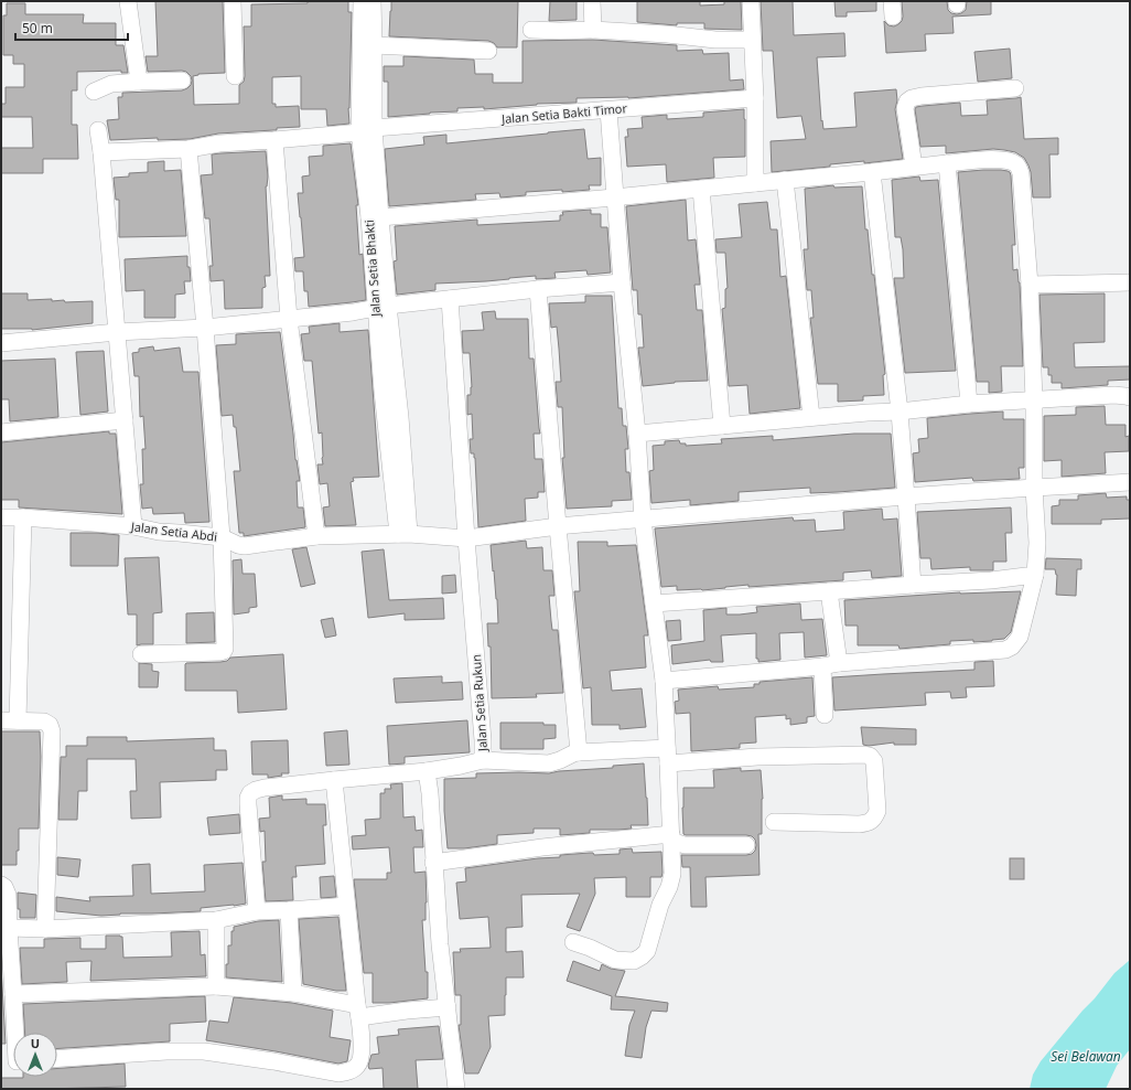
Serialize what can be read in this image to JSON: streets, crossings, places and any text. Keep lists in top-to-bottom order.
{
  "streets": {
    "street": [
      "Jalan Setia Bakti Timor",
      "Jalan Setia Bhakti",
      "Jalan Setia Abdi",
      "Jalan Setia Rukun"
    ]
  },
  "crossings": [
    ["Jalan Setia Bakti Timor", "Jalan Setia Bhakti"],
    ["Jalan Setia Bhakti", "Jalan Setia Abdi"],
    ["Jalan Setia Abdi", "Jalan Setia Rukun"]
  ],
  "water": ["Sei Belawan"],
  "scale_bar": "50 m",
  "north": "top"
}
